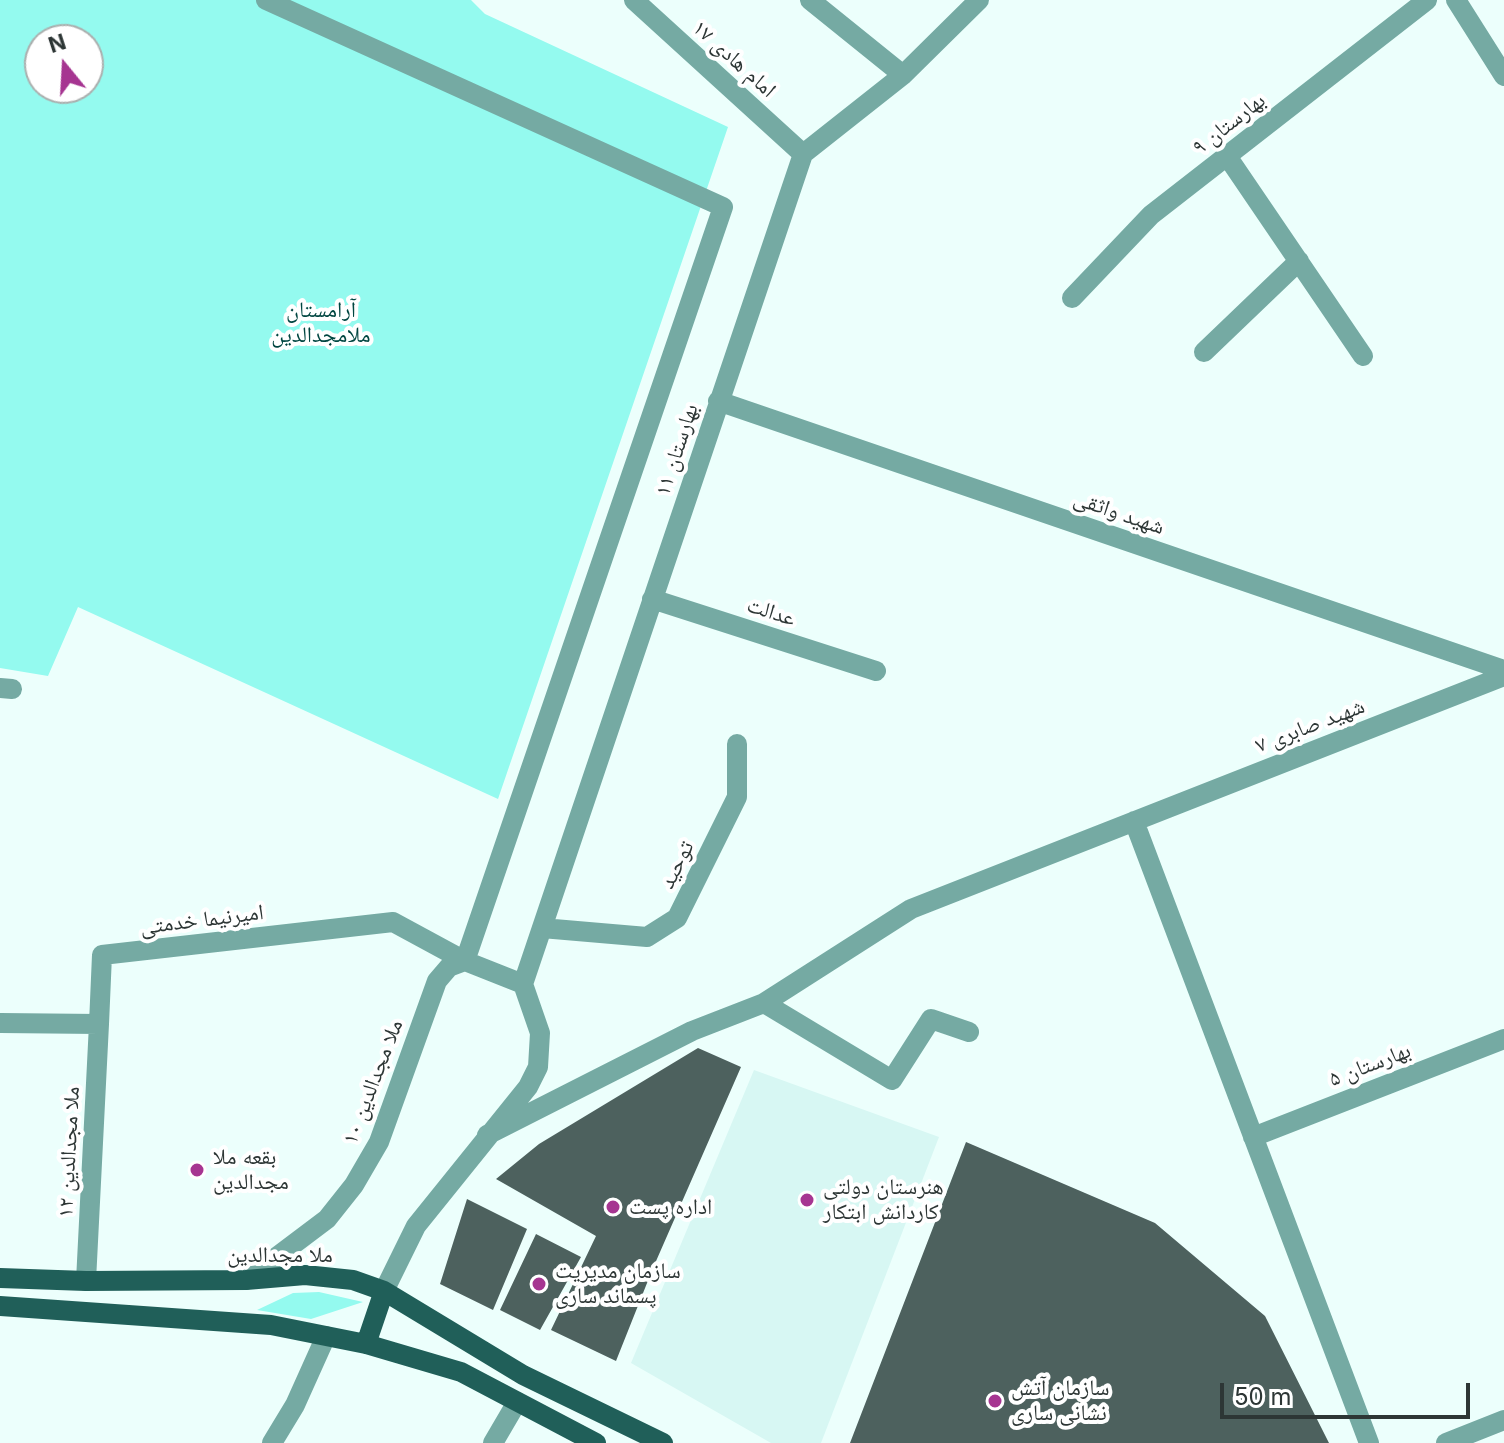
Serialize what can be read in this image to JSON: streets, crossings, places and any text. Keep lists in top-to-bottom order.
{
  "streets": {
    "main road": ["ملا مجدالدین"],
    "street": [
      "امام هادی ۱۷",
      "بهارستان ٩",
      "بهارستان ۱۱",
      "شهید واثقی",
      "عدالت",
      "شهید صابری ٧",
      "توحید",
      "امیرنیما خدمتی",
      "بهارستان ۵",
      "ملا مجدالدین ١٠",
      "ملا مجدالدین ١٢"
    ]
  },
  "crossings": [
    ["امام هادی ۱۷", "بهارستان ۱۱"],
    ["بهارستان ۱۱", "شهید واثقی"],
    ["بهارستان ۱۱", "عدالت"],
    ["بهارستان ۱۱", "توحید"],
    ["شهید واثقی", "شهید صابری ٧"],
    ["امیرنیما خدمتی", "ملا مجدالدین ١٠"],
    ["امیرنیما خدمتی", "ملا مجدالدین ١٢"],
    ["ملا مجدالدین ١٠", "ملا مجدالدین"],
    ["ملا مجدالدین ١٢", "ملا مجدالدین"]
  ],
  "parks": ["آرامستان ملامجدالدین"],
  "places": [
    "بقعه ملا مجدالدين",
    "هنرستان دولتی کاردانش ابتکار",
    "اداره پست",
    "سازمان مدیریت پسماند ساری",
    "سازمان آتش نشانی ساری"
  ],
  "scale_bar": "50 m",
  "north": "top"
}
